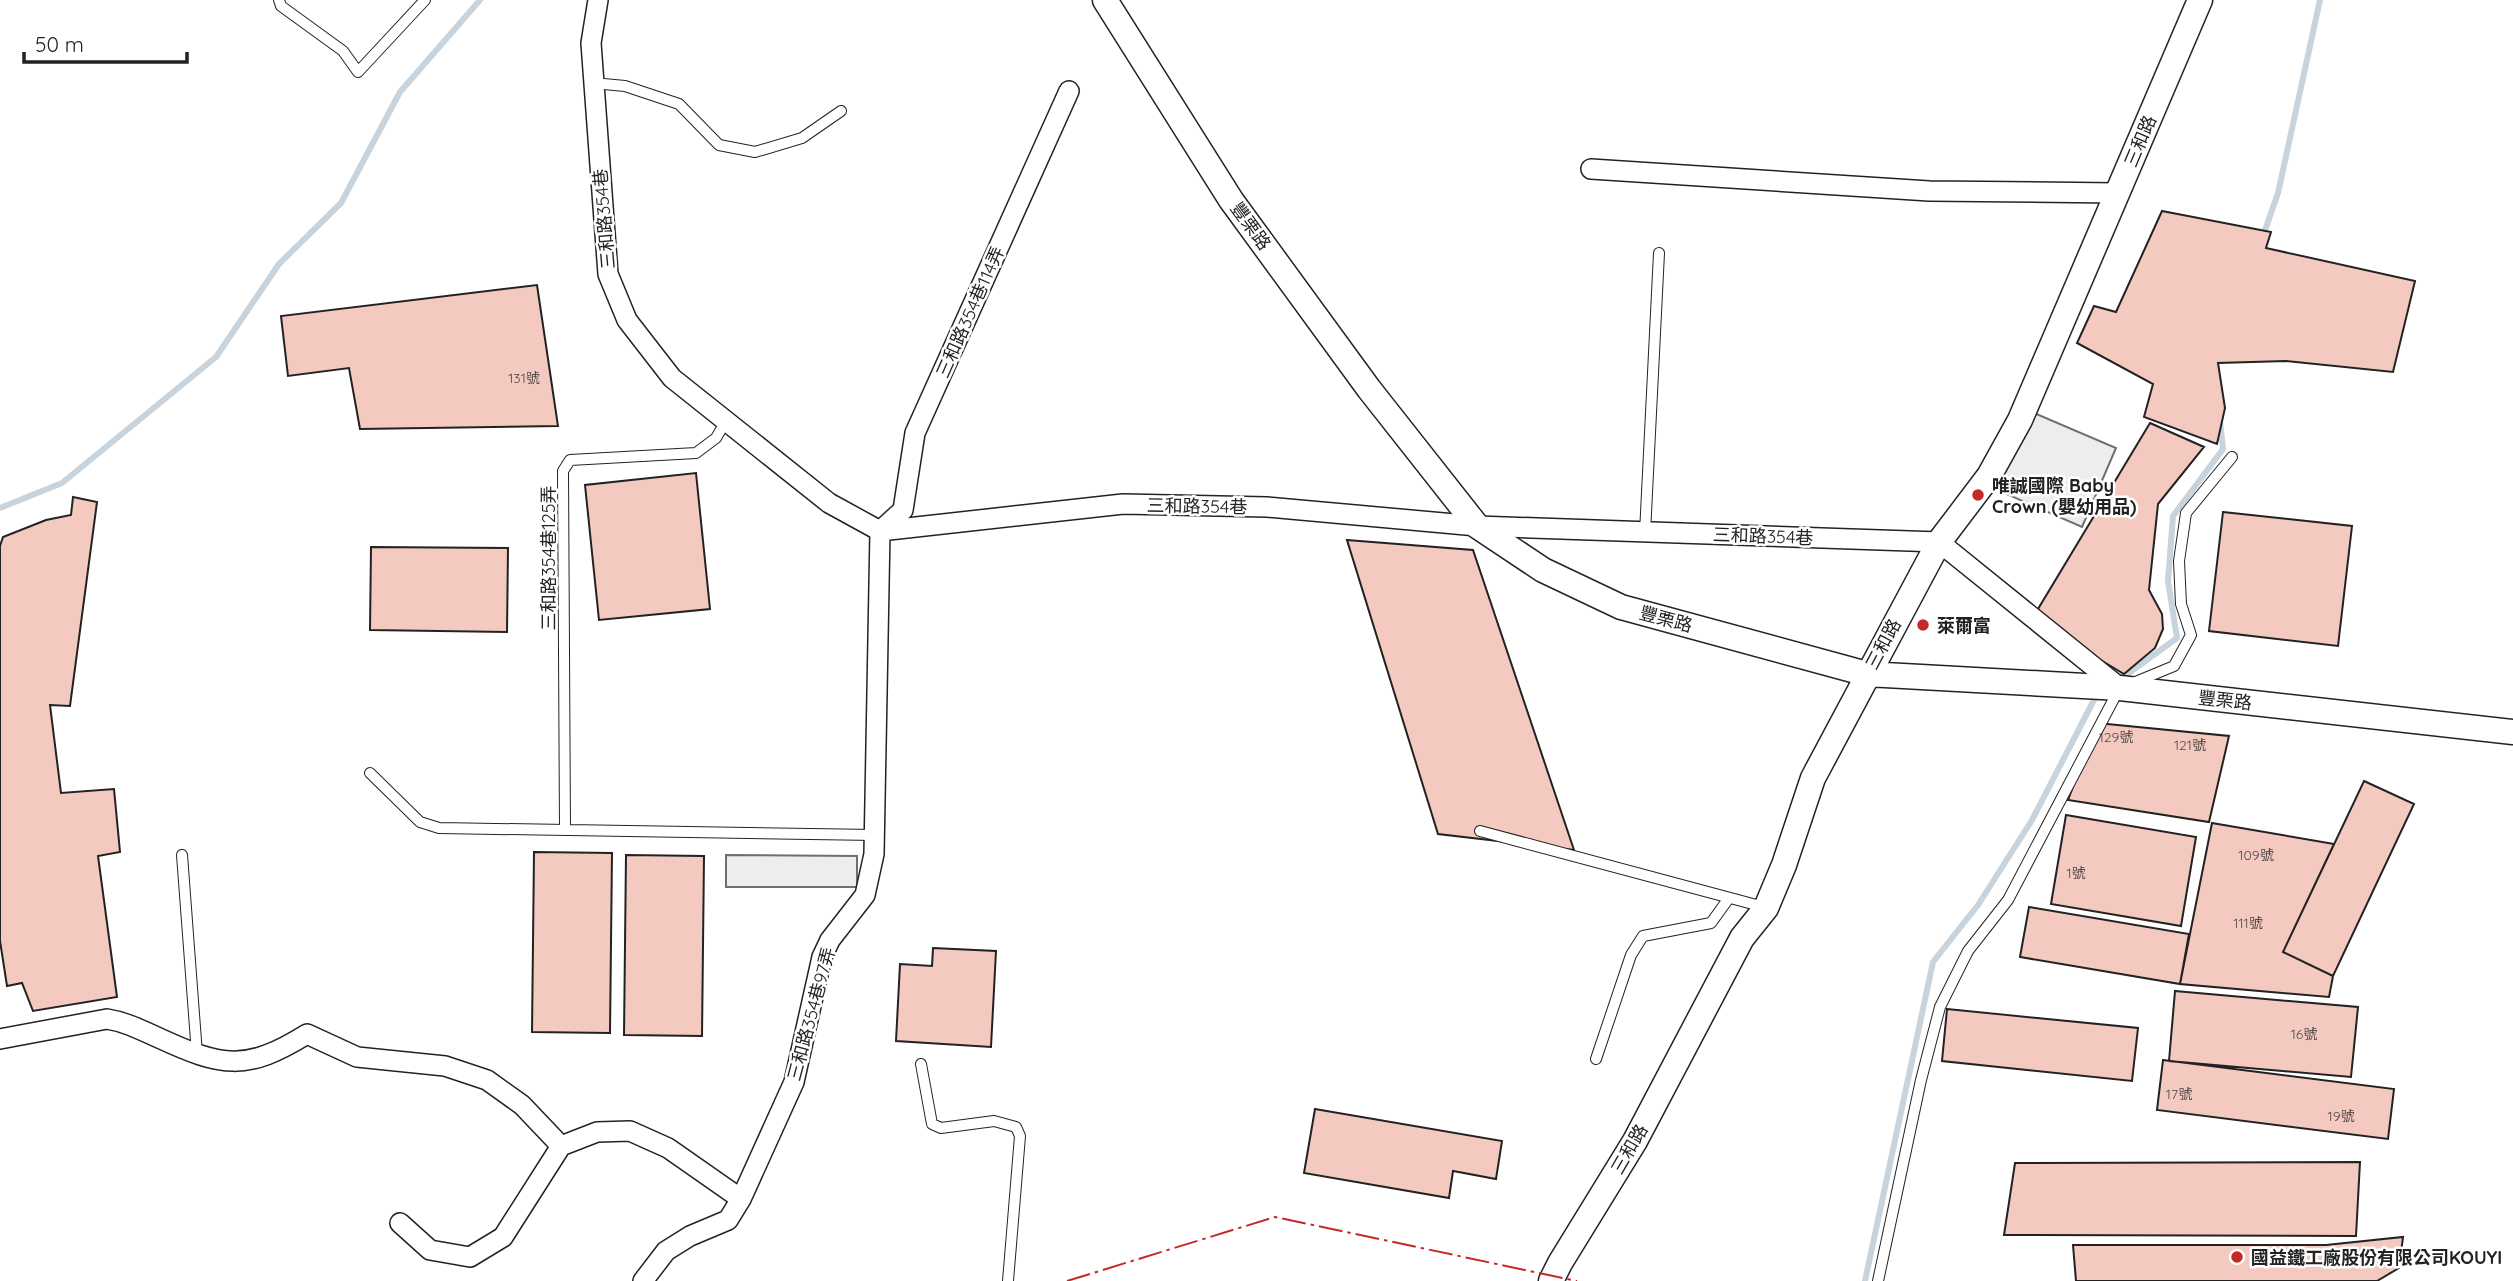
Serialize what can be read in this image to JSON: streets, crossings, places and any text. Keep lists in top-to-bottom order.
{
  "streets": {
    "street": [
      "三和路",
      "三和路354巷",
      "豐栗路",
      "三和路354巷114弄",
      "三和路354巷97弄"
    ],
    "lane": ["三和路354巷125弄"]
  },
  "crossings": [
    ["三和路", "三和路354巷"],
    ["三和路", "豐栗路"],
    ["三和路354巷", "豐栗路"],
    ["三和路354巷", "三和路354巷114弄"],
    ["三和路354巷", "三和路354巷125弄"],
    ["三和路354巷", "三和路354巷97弄"],
    ["三和路354巷114弄", "三和路354巷97弄"]
  ],
  "places": ["唯誠國際 Baby Crown (嬰幼用品)", "萊爾富", "國益鐵工廠股份有限公司KOUYI"],
  "house_numbers": [
    "131號",
    "129號",
    "121號",
    "109號",
    "1號",
    "111號",
    "16號",
    "17號",
    "19號"
  ],
  "scale_bar": "50 m"
}
